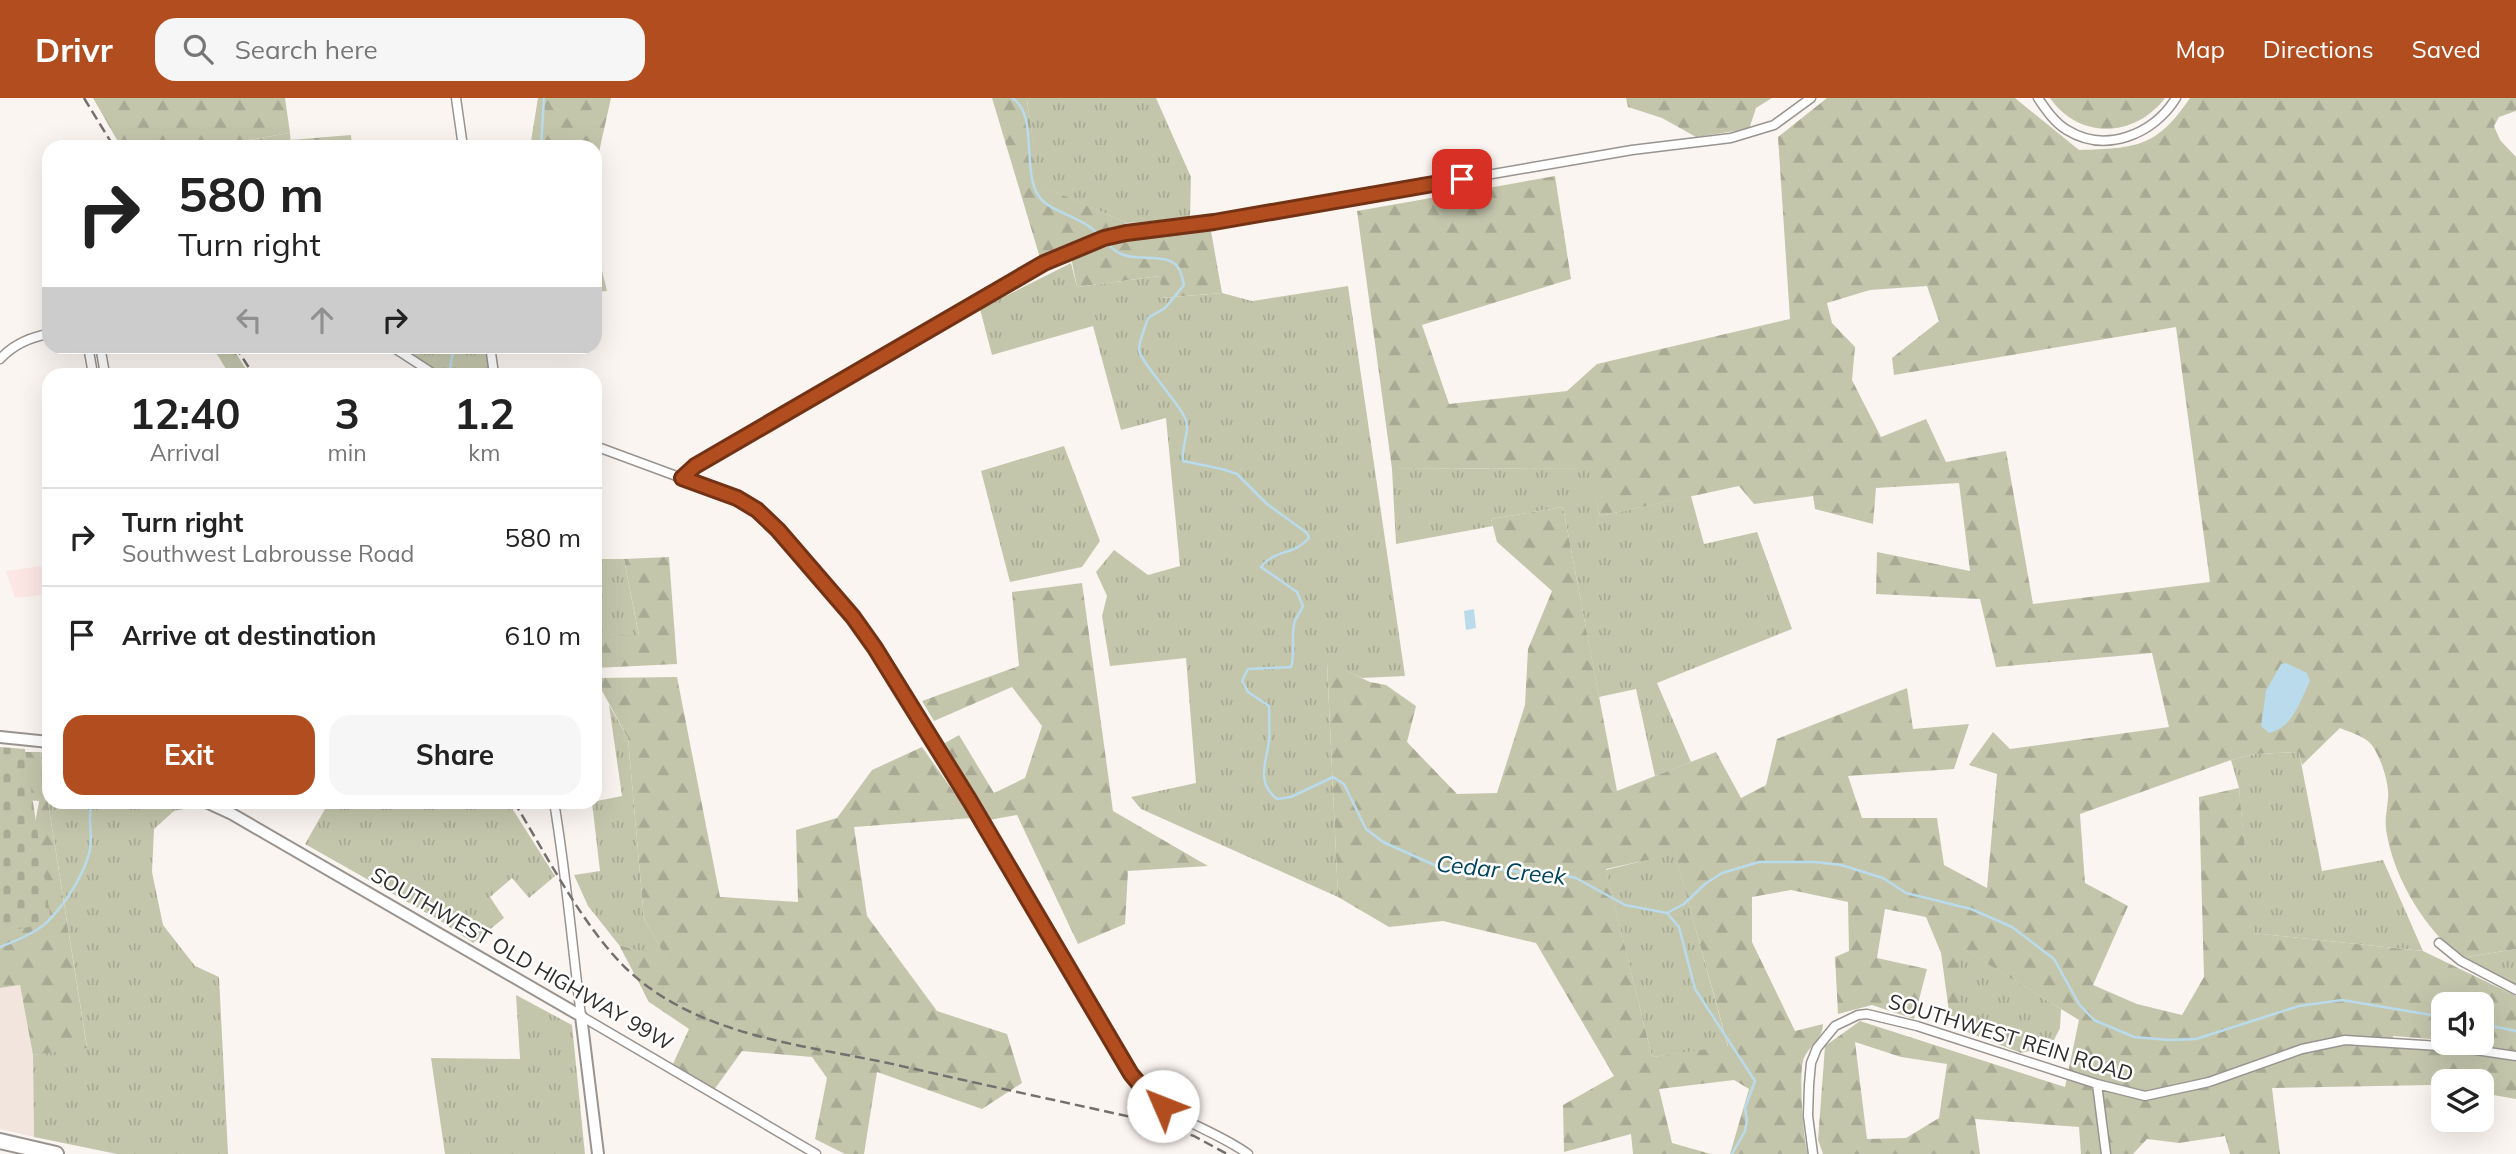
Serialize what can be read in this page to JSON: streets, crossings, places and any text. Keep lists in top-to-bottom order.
{
  "streets": {
    "street": ["SOUTHWEST OLD HIGHWAY 99W", "SOUTHWEST REIN ROAD"]
  },
  "water": ["Cedar Creek"],
  "page": {
    "header": "Drivr",
    "search": "Search here",
    "nav": ["Map", "Directions", "Saved"],
    "turn": ["580 m", "Turn right"],
    "eta": [
      "12:40",
      "Arrival",
      "3",
      "min",
      "1.2",
      "km"
    ],
    "list": [
      {
        "name": "Turn right",
        "note": "Southwest Labrousse Road",
        "value": "580 m"
      },
      {
        "name": "Arrive at destination",
        "value": "610 m"
      }
    ],
    "buttons": ["Exit", "Share"]
  }
}
